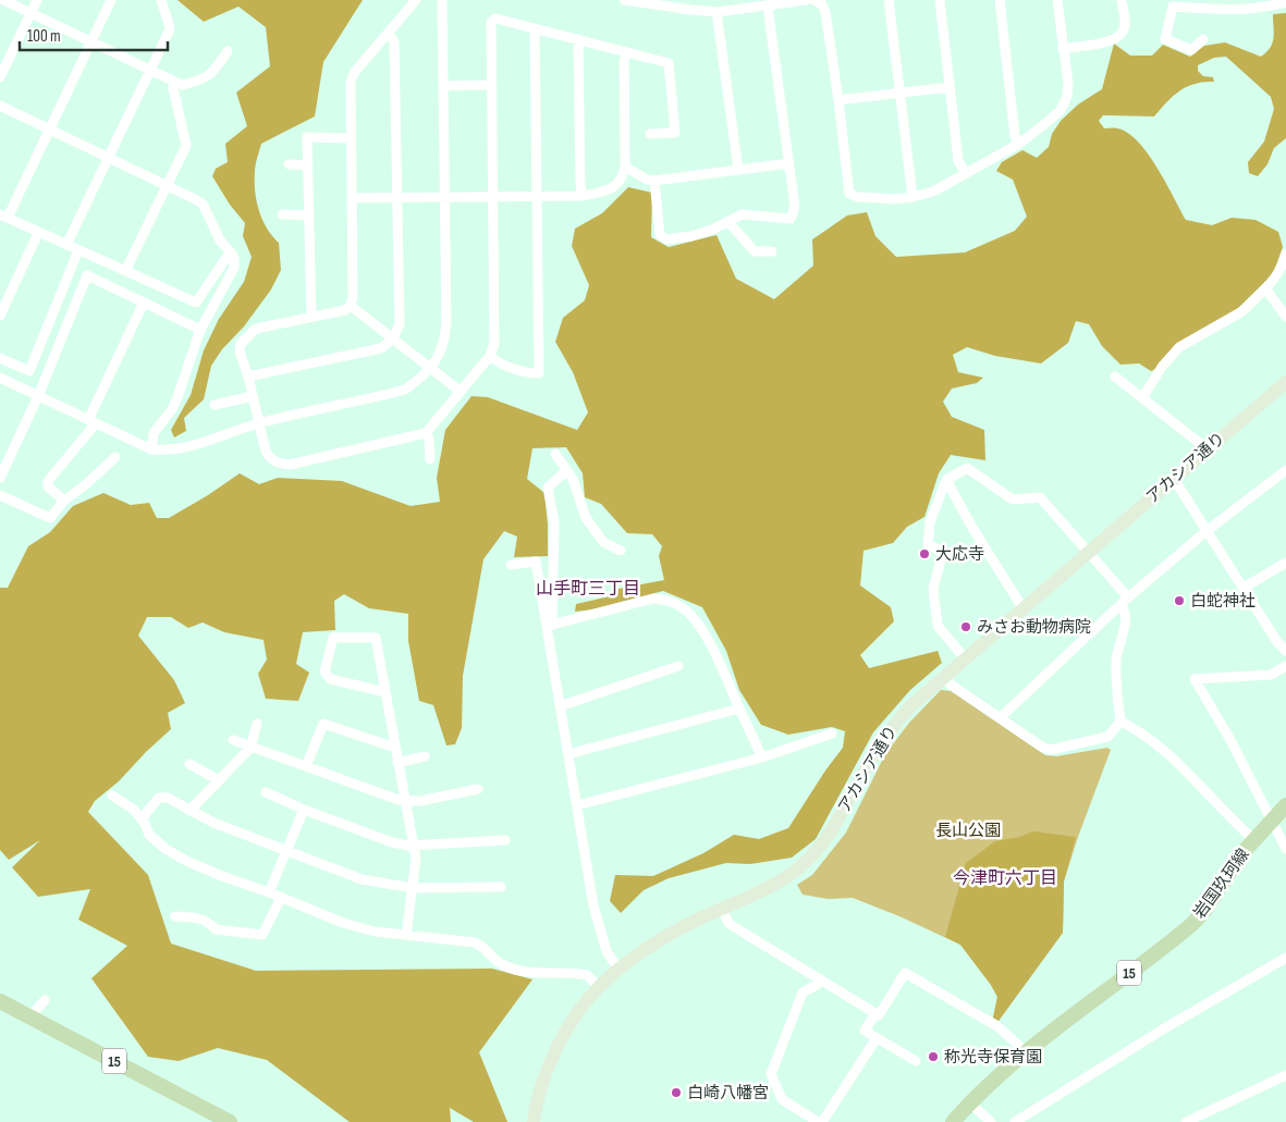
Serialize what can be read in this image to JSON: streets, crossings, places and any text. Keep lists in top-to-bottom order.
{
  "streets": {
    "main road": ["岩国玖珂線", "15"],
    "street": ["アカシア通り"]
  },
  "districts": ["山手町三丁目", "今津町六丁目"],
  "parks": ["長山公園"],
  "places": [
    "大応寺",
    "白蛇神社",
    "みさお動物病院",
    "称光寺保育園",
    "白崎八幡宮"
  ],
  "scale_bar": "100 m"
}
